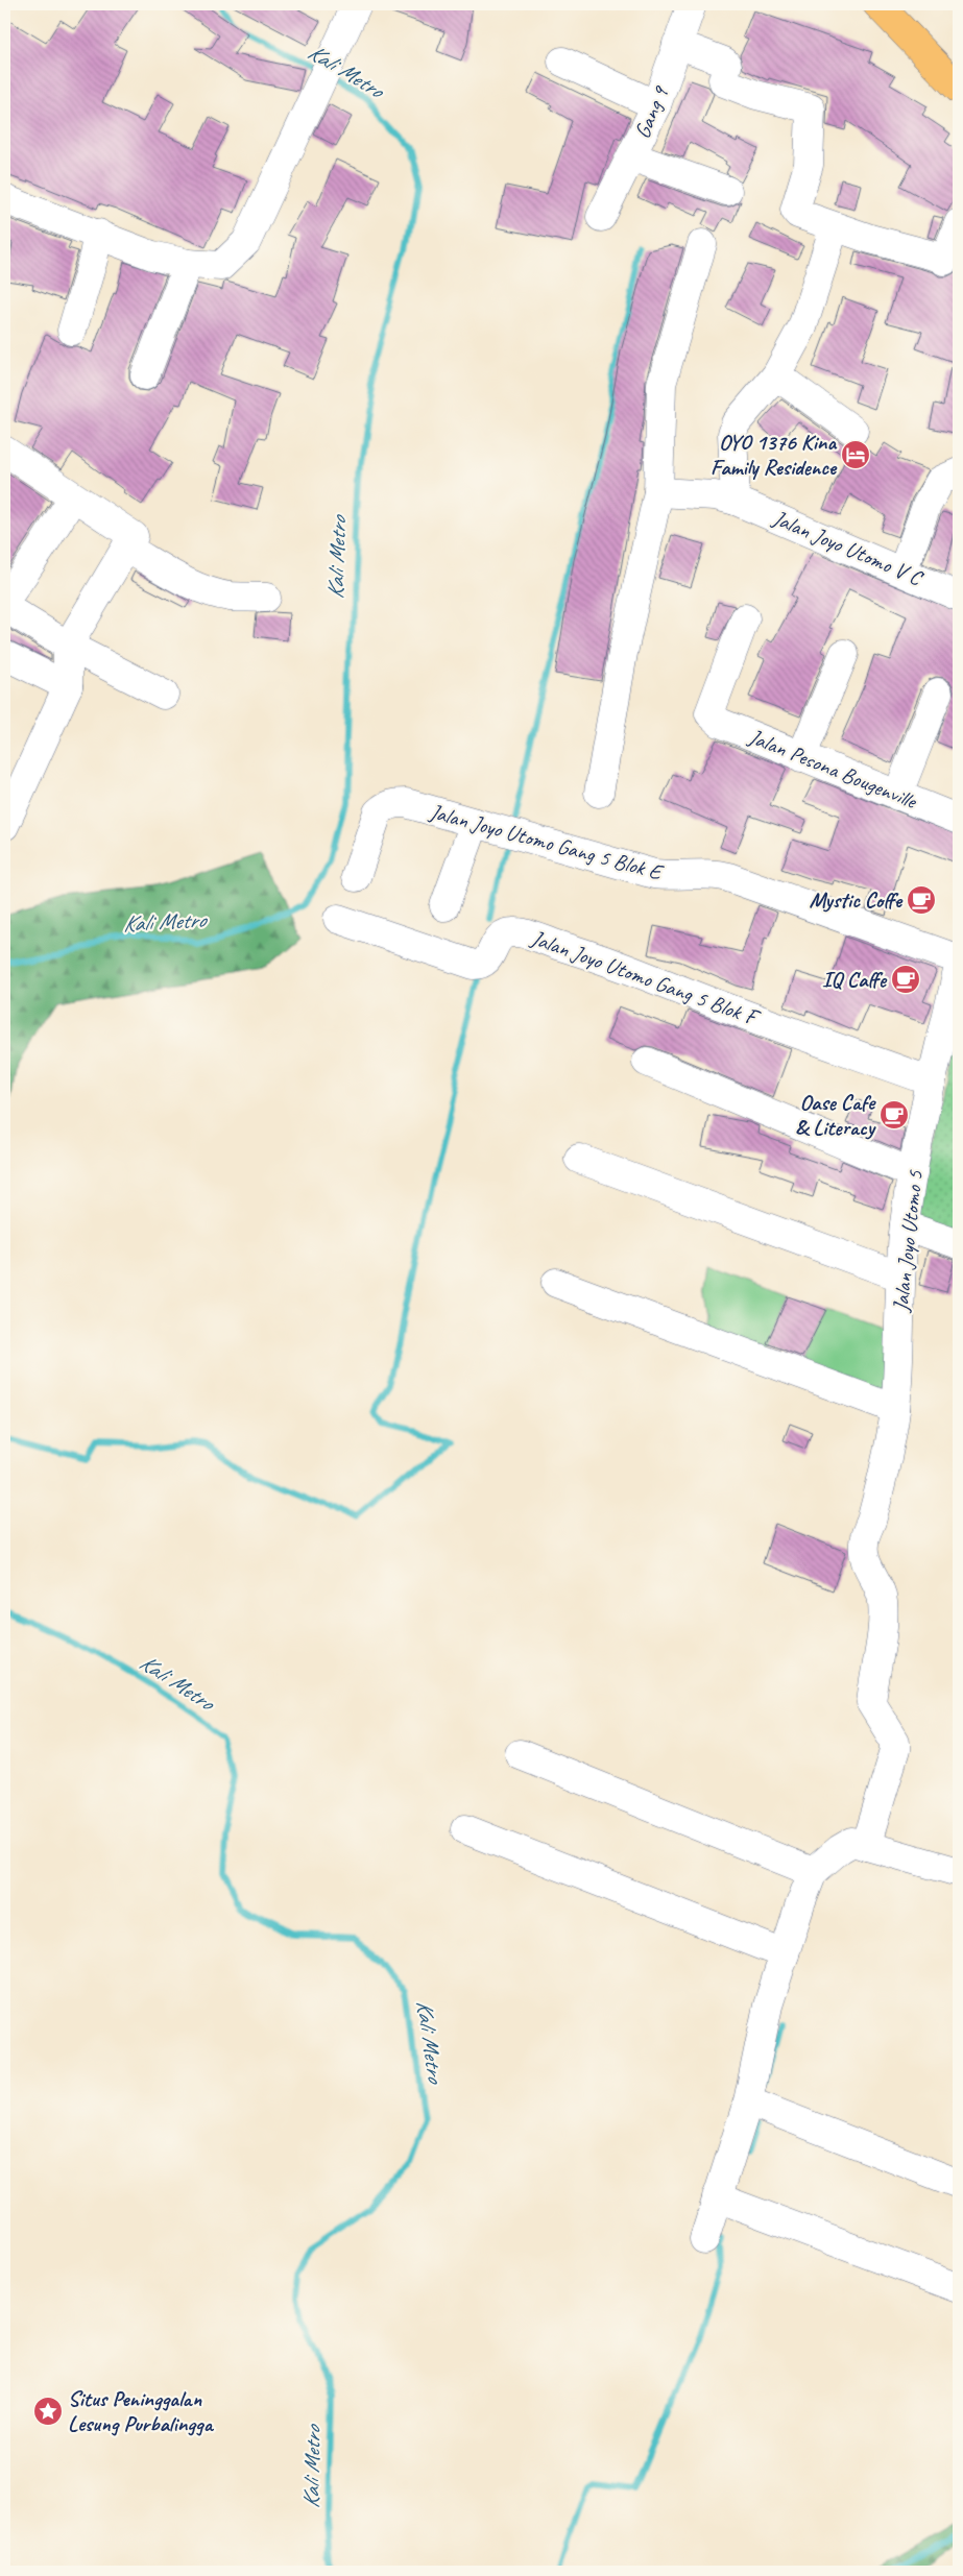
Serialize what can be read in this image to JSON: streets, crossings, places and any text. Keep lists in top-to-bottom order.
{
  "streets": {
    "street": [
      "Gang 9",
      "Jalan Joyo Utomo V C",
      "Jalan Pesona Bougenville",
      "Jalan Joyo Utomo Gang 5 Blok E",
      "Jalan Joyo Utomo Gang 5 Blok F",
      "Jalan Joyo Utomo 5"
    ]
  },
  "crossings": [
    ["Jalan Joyo Utomo Gang 5 Blok F", "Jalan Joyo Utomo 5"]
  ],
  "water": ["Kali Metro"],
  "places": {
    "hotel": ["OYO 1376 Kina Family Residence"],
    "cafe": ["Mystic Coffe", "IQ Caffe", "Oase Cafe & Literacy"],
    "place": ["Situs Peninggalan Lesung Purbalingga"]
  }
}
